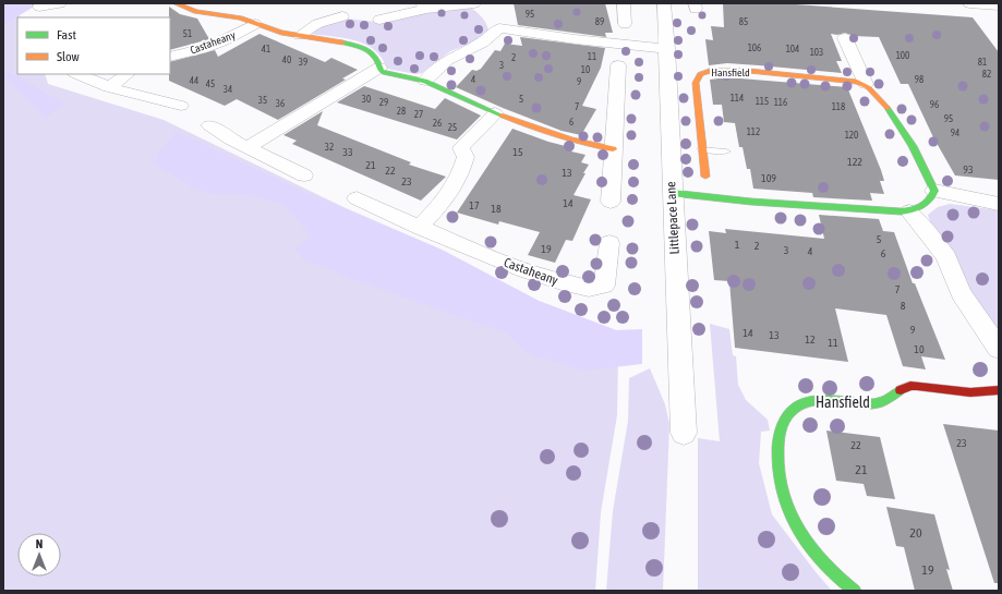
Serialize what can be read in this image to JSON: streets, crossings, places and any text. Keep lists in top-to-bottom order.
{
  "streets": {
    "street": ["Castaheany", "Hansfield", "Littlepace Lane"]
  },
  "house_numbers": [
    "95",
    "89",
    "85",
    "51",
    "106",
    "41",
    "104",
    "103",
    "100",
    "11",
    "2",
    "40",
    "39",
    "81",
    "3",
    "10",
    "82",
    "4",
    "98",
    "44",
    "9",
    "45",
    "34",
    "114",
    "30",
    "5",
    "35",
    "115",
    "29",
    "116",
    "36",
    "96",
    "7",
    "118",
    "28",
    "27",
    "95",
    "6",
    "26",
    "25",
    "112",
    "94",
    "120",
    "32",
    "33",
    "15",
    "122",
    "21",
    "93",
    "22",
    "13",
    "109",
    "23",
    "14",
    "17",
    "18",
    "5",
    "1",
    "2",
    "19",
    "3",
    "4",
    "6",
    "7",
    "8",
    "9",
    "14",
    "13",
    "12",
    "11",
    "10",
    "23",
    "22",
    "21",
    "20",
    "19"
  ],
  "legend": ["Fast", "Slow"],
  "north": "top"
}
